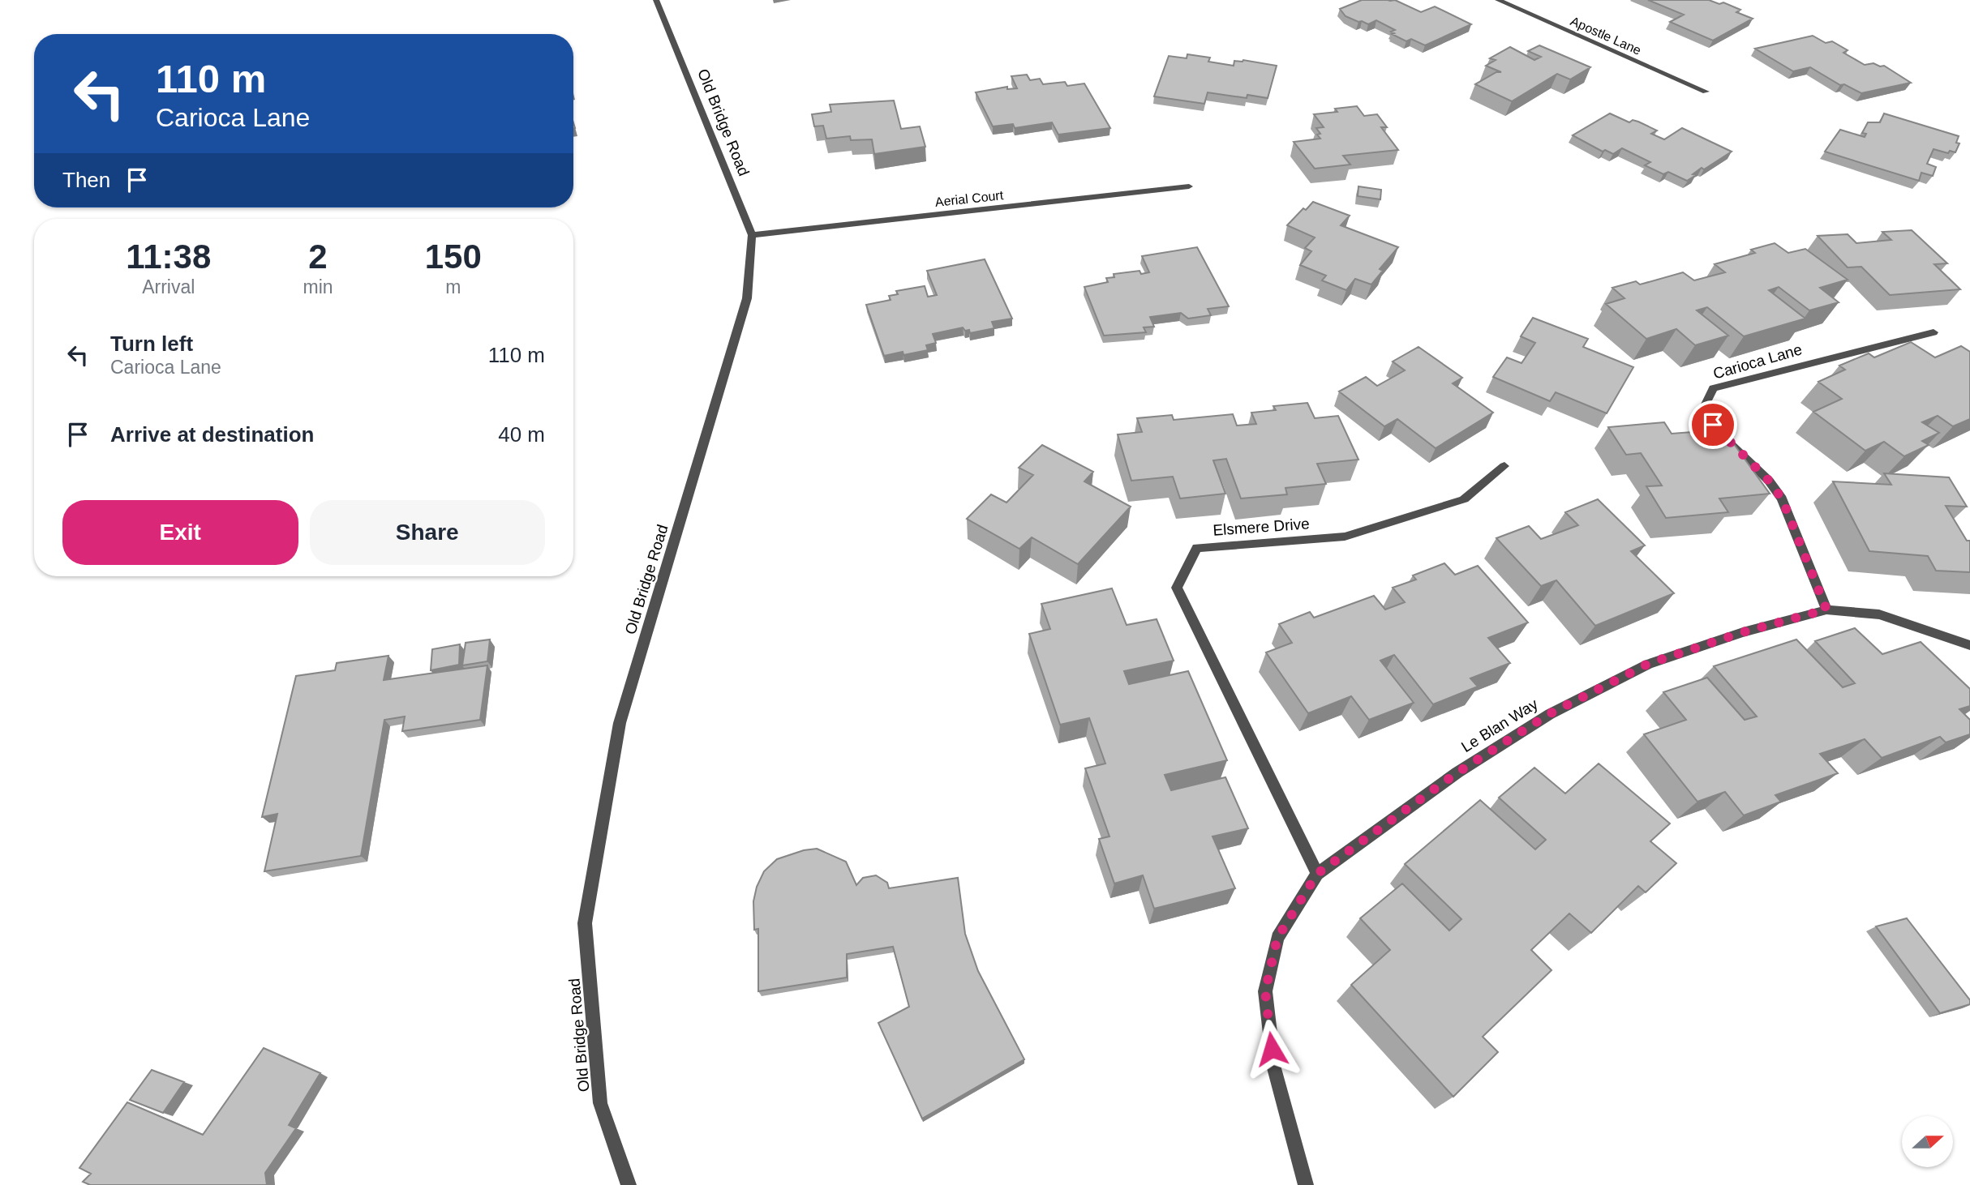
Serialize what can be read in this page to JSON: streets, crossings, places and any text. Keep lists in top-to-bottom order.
{
  "streets": {
    "street": [
      "Apostle Lane",
      "Old Bridge Road",
      "Aerial Court",
      "Carioca Lane",
      "Elsmere Drive",
      "Le Blan Way"
    ]
  },
  "crossings": [
    ["Old Bridge Road", "Aerial Court"],
    ["Carioca Lane", "Le Blan Way"],
    ["Elsmere Drive", "Le Blan Way"]
  ],
  "north": "right",
  "page": {
    "turn": ["110 m", "Carioca Lane"],
    "then": "Then",
    "eta": [
      "11:38",
      "Arrival",
      "2",
      "min",
      "150",
      "m"
    ],
    "list": [
      {
        "name": "Turn left",
        "note": "Carioca Lane",
        "value": "110 m"
      },
      {
        "name": "Arrive at destination",
        "value": "40 m"
      }
    ],
    "buttons": ["Exit", "Share"]
  }
}
